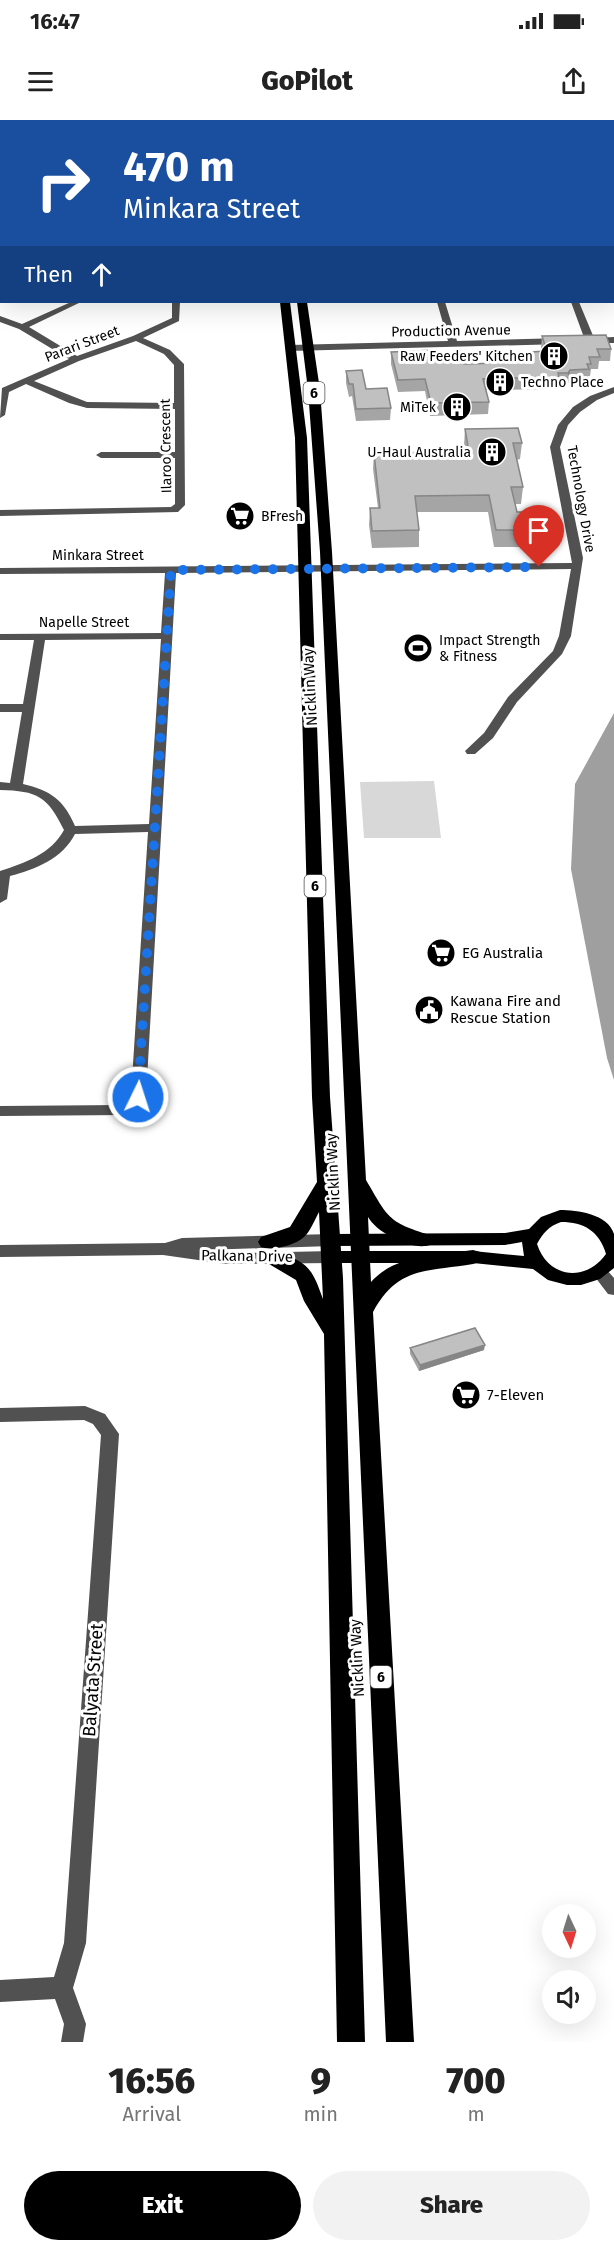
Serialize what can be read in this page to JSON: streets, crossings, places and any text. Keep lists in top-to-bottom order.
{
  "streets": {
    "highway": ["6", "Nicklin Way"],
    "street": [
      "Production Avenue",
      "Parari Street",
      "Ilaroo Crescent",
      "Technology Drive",
      "Minkara Street",
      "Napelle Street",
      "Palkana Drive",
      "Balyata Street"
    ]
  },
  "crossings": [
    ["Production Avenue", "Nicklin Way"],
    ["Parari Street", "Ilaroo Crescent"],
    ["Technology Drive", "Minkara Street"],
    ["Minkara Street", "Nicklin Way"],
    ["Nicklin Way", "Palkana Drive"]
  ],
  "places": {
    "building": [
      "Raw Feeders' Kitchen",
      "Techno Place",
      "MiTek",
      "U-Haul Australia"
    ],
    "supermarket": ["BFresh", "EG Australia", "7-Eleven"],
    "sports": ["Impact Strength & Fitness"],
    "public building": ["Kawana Fire and Rescue Station"]
  },
  "north": "bottom",
  "page": {
    "status": "16:47",
    "header": "GoPilot",
    "turn": ["470 m", "Minkara Street"],
    "then": "Then",
    "eta": [
      "16:56",
      "Arrival",
      "9",
      "min",
      "700",
      "m"
    ],
    "buttons": ["Exit", "Share"]
  }
}
